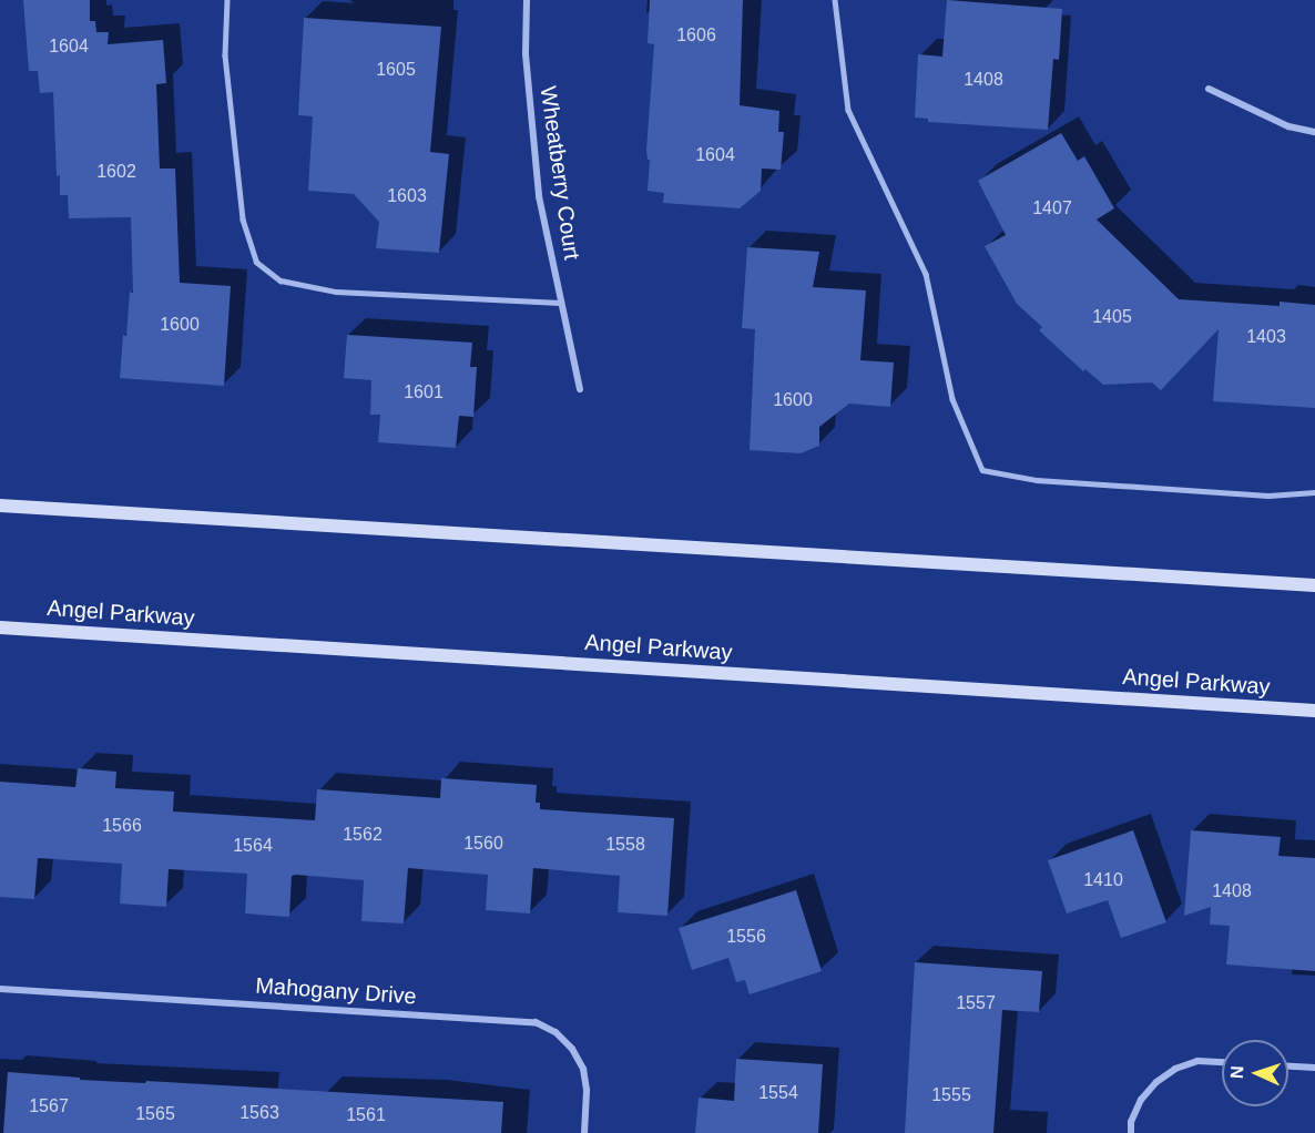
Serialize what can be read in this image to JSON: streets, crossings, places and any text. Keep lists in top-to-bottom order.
{
  "streets": {
    "main road": ["Angel Parkway"],
    "street": ["Wheatberry Court", "Mahogany Drive"]
  },
  "house_numbers": [
    "1606",
    "1604",
    "1605",
    "1408",
    "1604",
    "1602",
    "1603",
    "1407",
    "1405",
    "1600",
    "1403",
    "1601",
    "1600",
    "1566",
    "1562",
    "1560",
    "1558",
    "1564",
    "1410",
    "1408",
    "1556",
    "1557",
    "1554",
    "1555",
    "1567",
    "1563",
    "1565",
    "1561"
  ],
  "north": "left"
}
